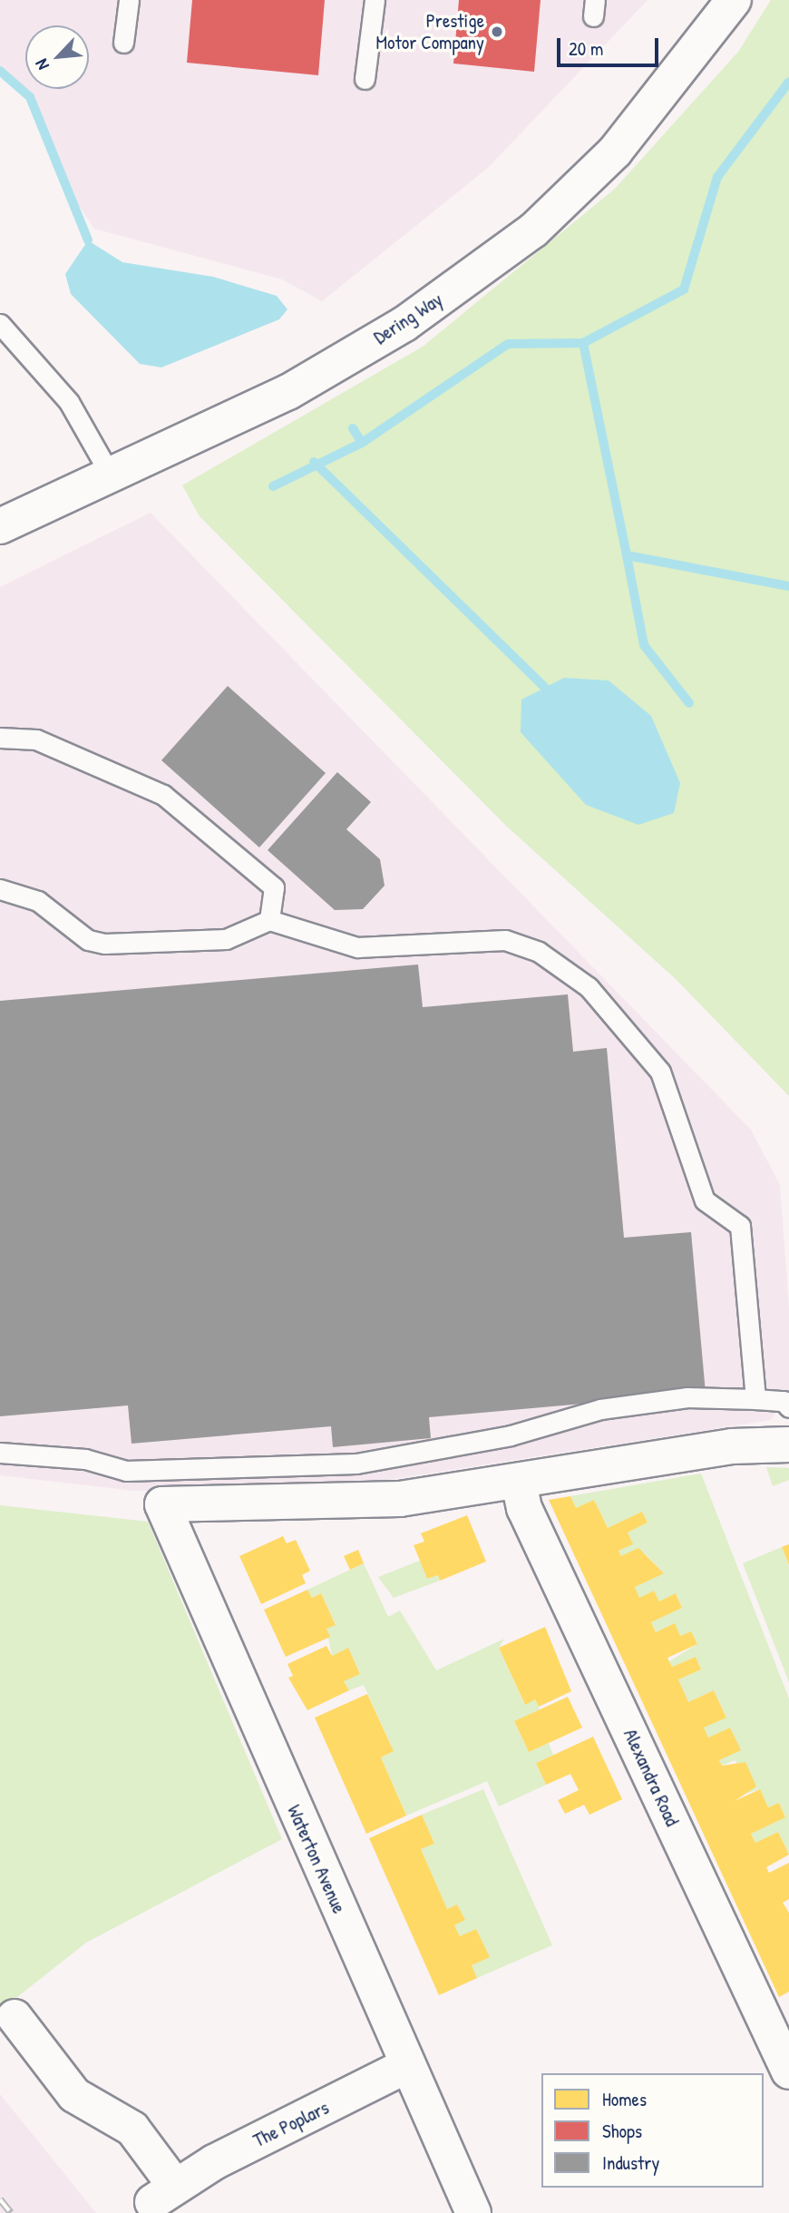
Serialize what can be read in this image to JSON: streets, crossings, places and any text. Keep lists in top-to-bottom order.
{
  "streets": {
    "street": [
      "Dering Way",
      "Alexandra Road",
      "Waterton Avenue",
      "The Poplars"
    ]
  },
  "crossings": [
    ["Alexandra Road", "Waterton Avenue"],
    ["Waterton Avenue", "The Poplars"]
  ],
  "places": ["Prestige Motor Company"],
  "legend": ["Homes", "Shops", "Industry"],
  "scale_bar": "20 m",
  "north": "bottom left"
}
